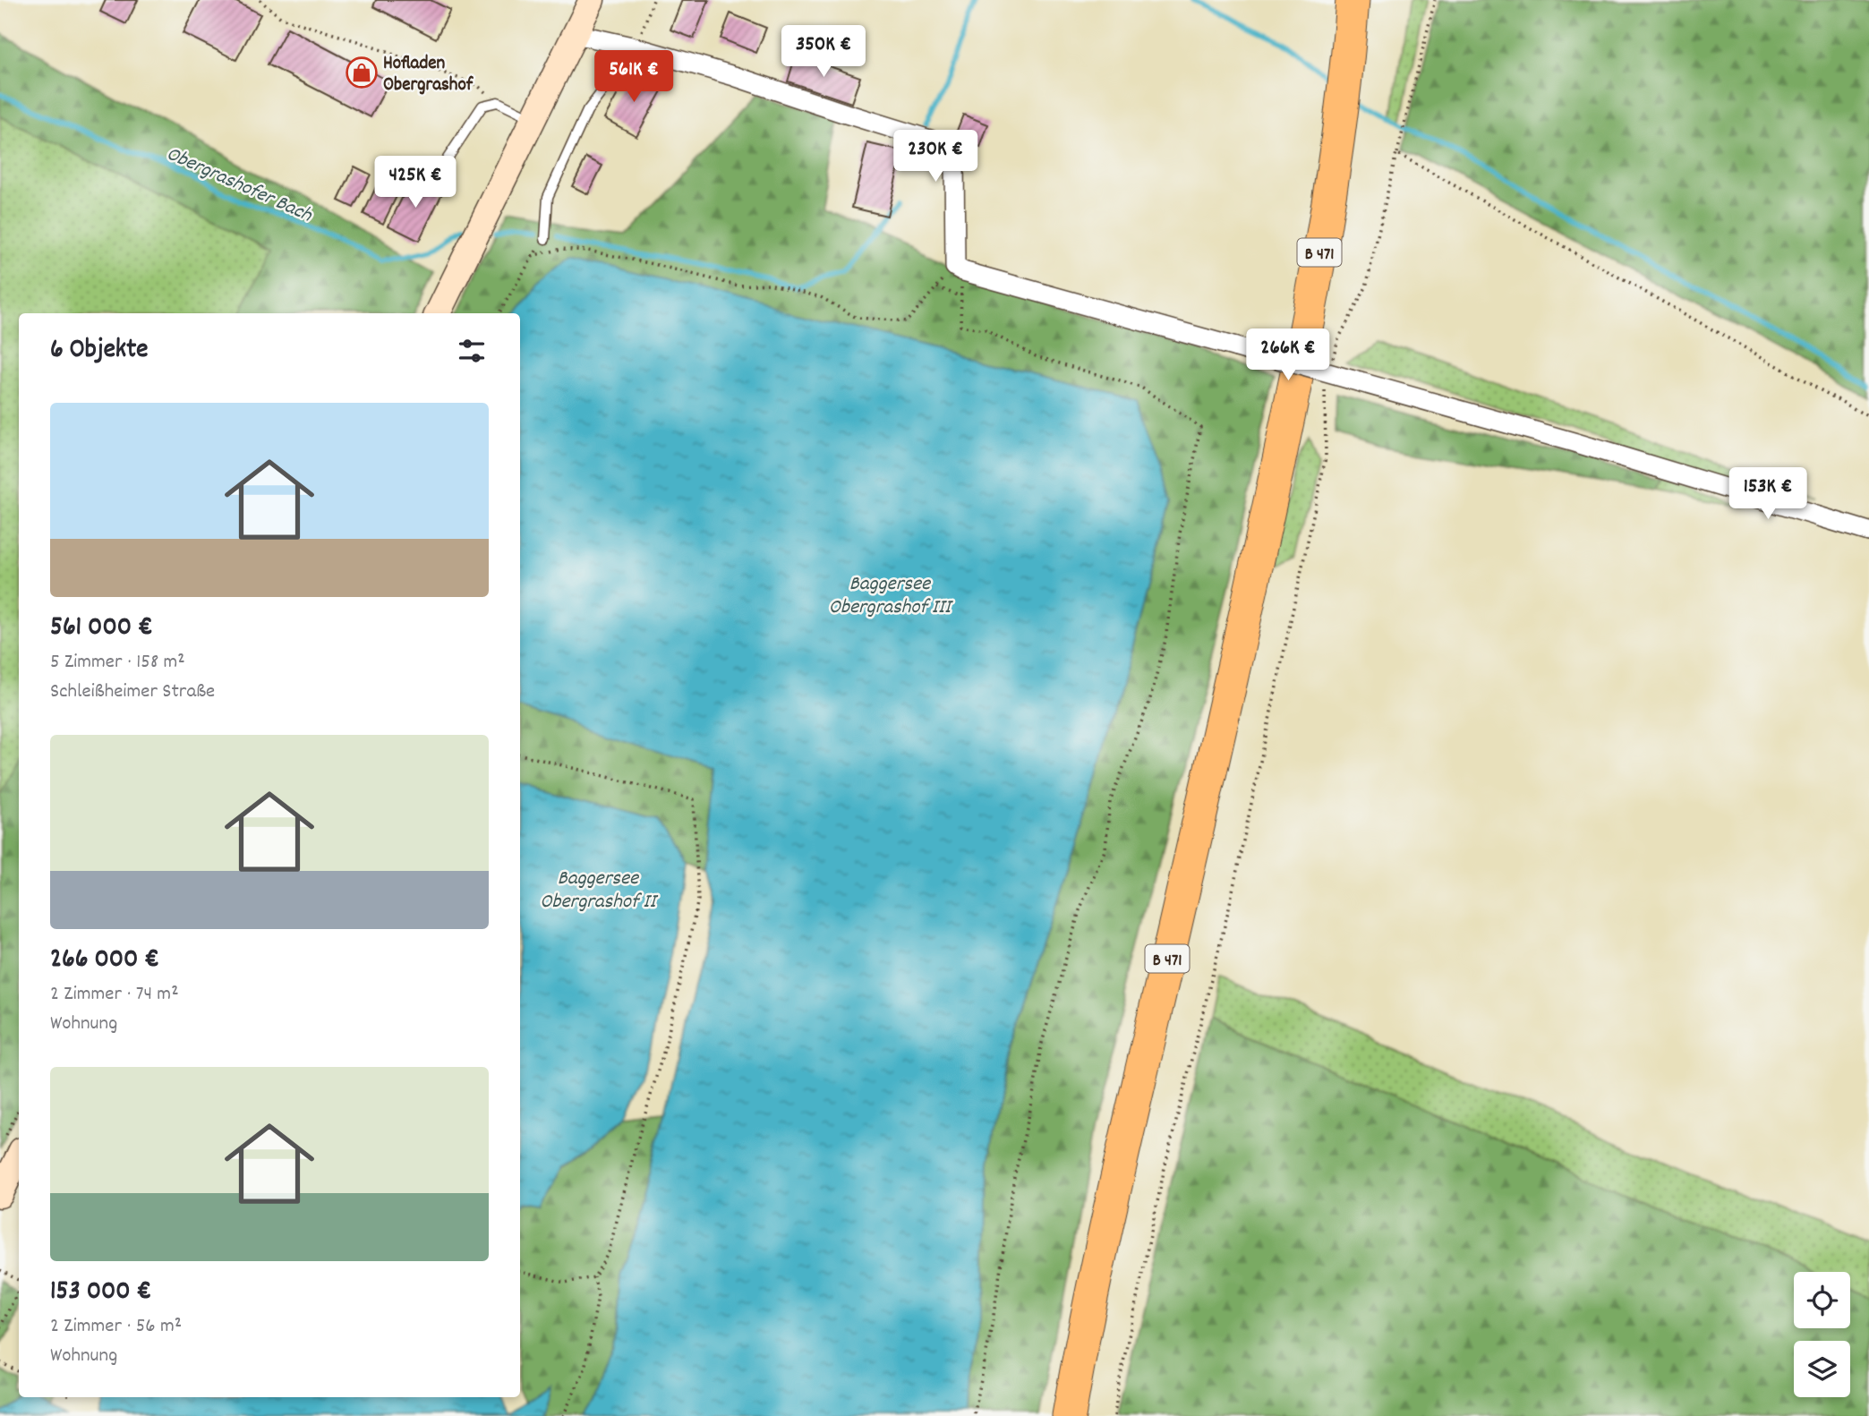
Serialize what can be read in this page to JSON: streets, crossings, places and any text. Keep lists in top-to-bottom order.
{
  "streets": {
    "highway": ["B 471"]
  },
  "water": ["Obergrashofer Bach", "Baggersee Obergrashof III", "Baggersee Obergrashof II"],
  "places": {
    "shop": ["Hofladen Obergrashof"]
  },
  "page": {
    "price": [
      "350K €",
      "561K €",
      "230K €",
      "425K €",
      "266K €",
      "153K €"
    ],
    "heading": "6 Objekte",
    "list": [
      {
        "name": "561 000 €",
        "note": "5 Zimmer · 158 m² · Schleißheimer Straße"
      },
      {
        "name": "266 000 €",
        "note": "2 Zimmer · 74 m² · Wohnung"
      },
      {
        "name": "153 000 €",
        "note": "2 Zimmer · 56 m² · Wohnung"
      }
    ]
  }
}
